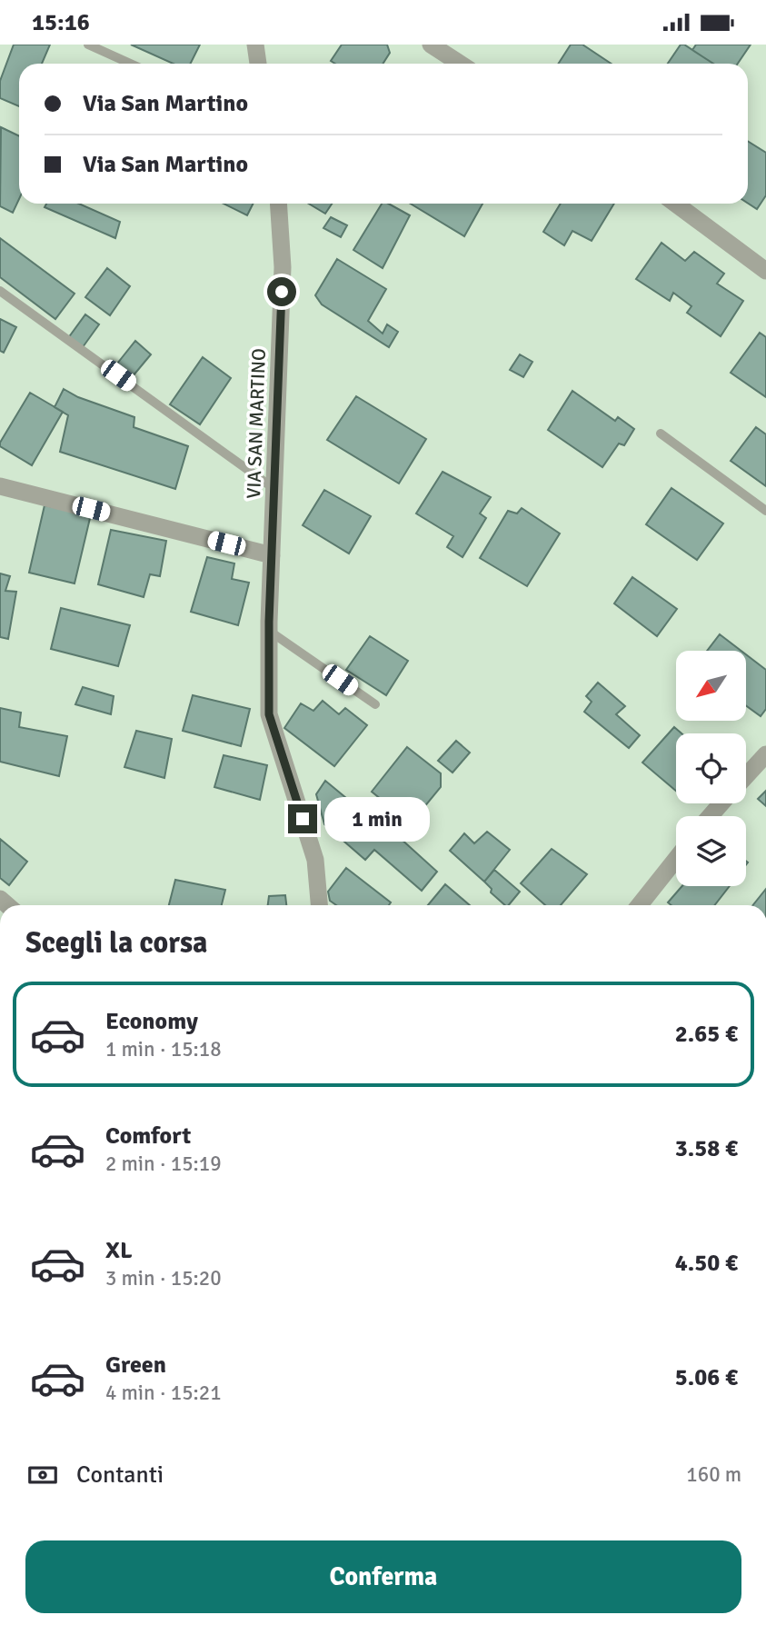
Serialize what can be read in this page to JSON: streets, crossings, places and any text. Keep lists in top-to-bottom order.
{
  "streets": {
    "street": ["VIA SAN MARTINO"]
  },
  "north": "bottom left",
  "page": {
    "status": "15:16",
    "banner": ["Via San Martino", "Via San Martino"],
    "bubble": "1 min",
    "heading": "Scegli la corsa",
    "list": [
      {
        "name": "Economy",
        "note": "1 min · 15:18",
        "value": "2.65 €"
      },
      {
        "name": "Comfort",
        "note": "2 min · 15:19",
        "value": "3.58 €"
      },
      {
        "name": "XL",
        "note": "3 min · 15:20",
        "value": "4.50 €"
      },
      {
        "name": "Green",
        "note": "4 min · 15:21",
        "value": "5.06 €"
      }
    ],
    "pay": ["Contanti", "160 m"],
    "buttons": "Conferma"
  }
}
